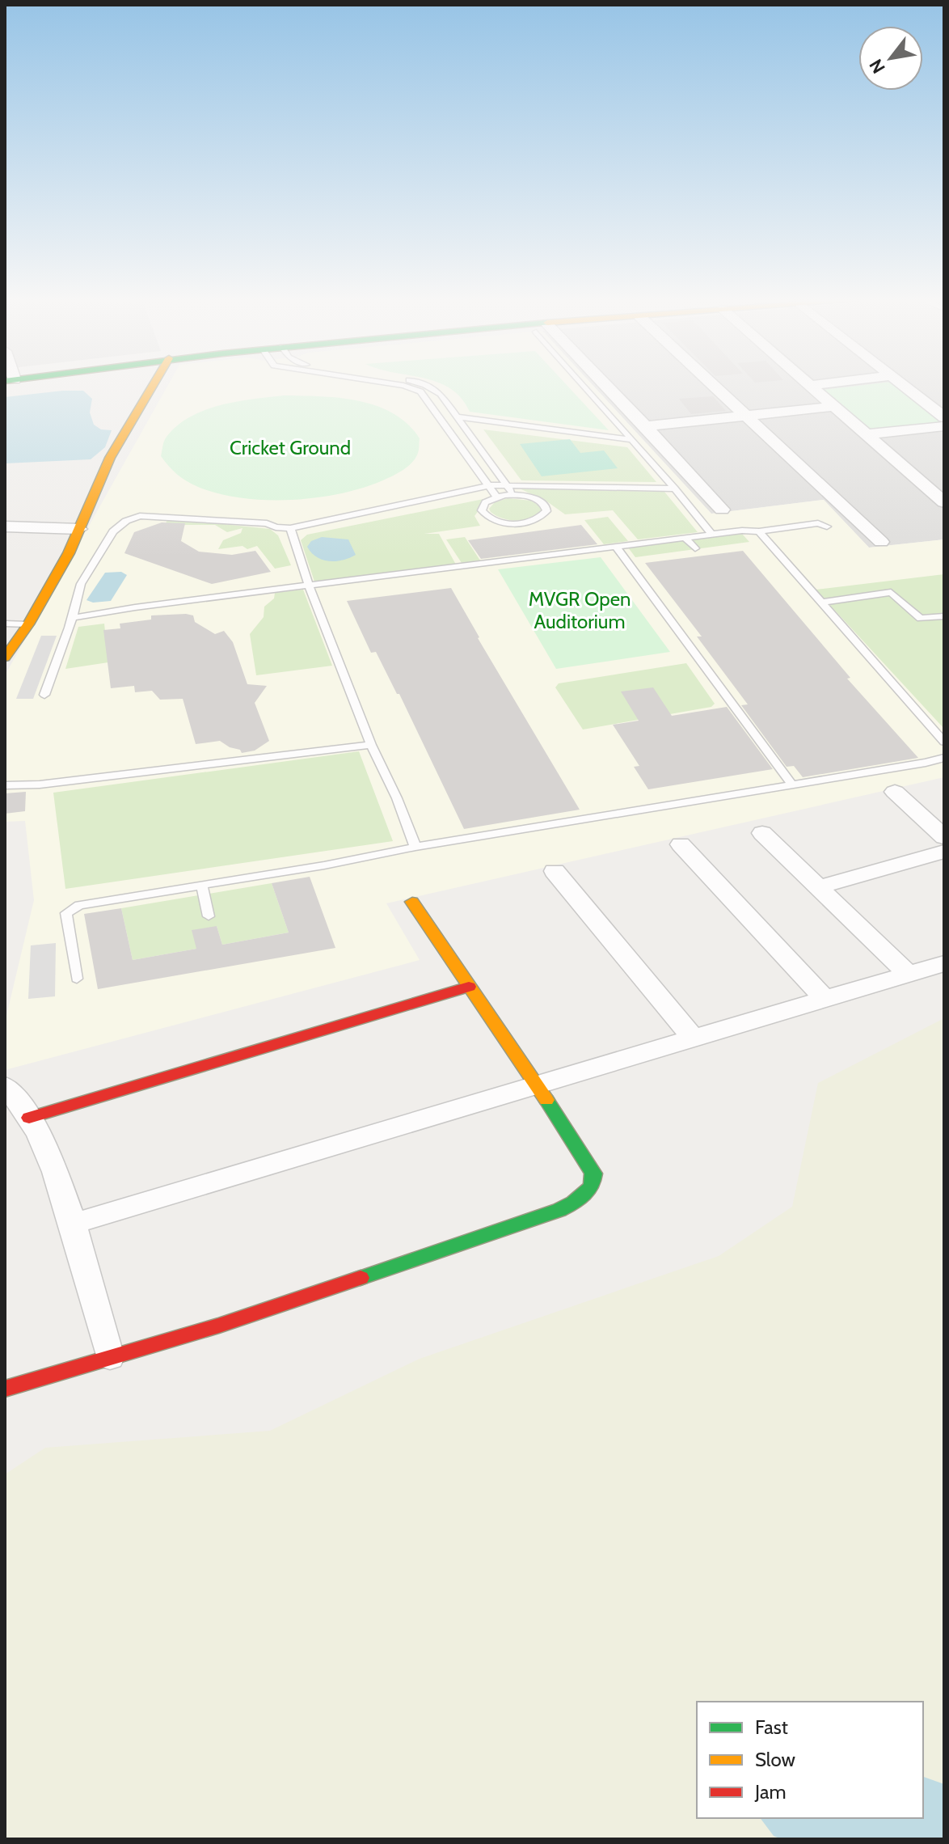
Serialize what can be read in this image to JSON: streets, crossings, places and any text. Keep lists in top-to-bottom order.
{
  "parks": ["Cricket Ground", "MVGR Open Auditorium"],
  "legend": ["Fast", "Slow", "Jam"],
  "north": "bottom left"
}
